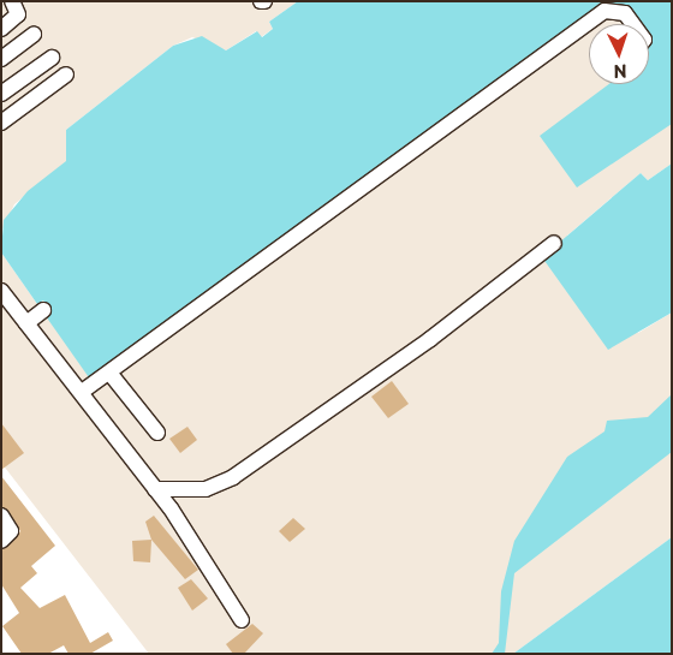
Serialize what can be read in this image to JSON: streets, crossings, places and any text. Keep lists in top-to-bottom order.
{
  "north": "bottom"
}
